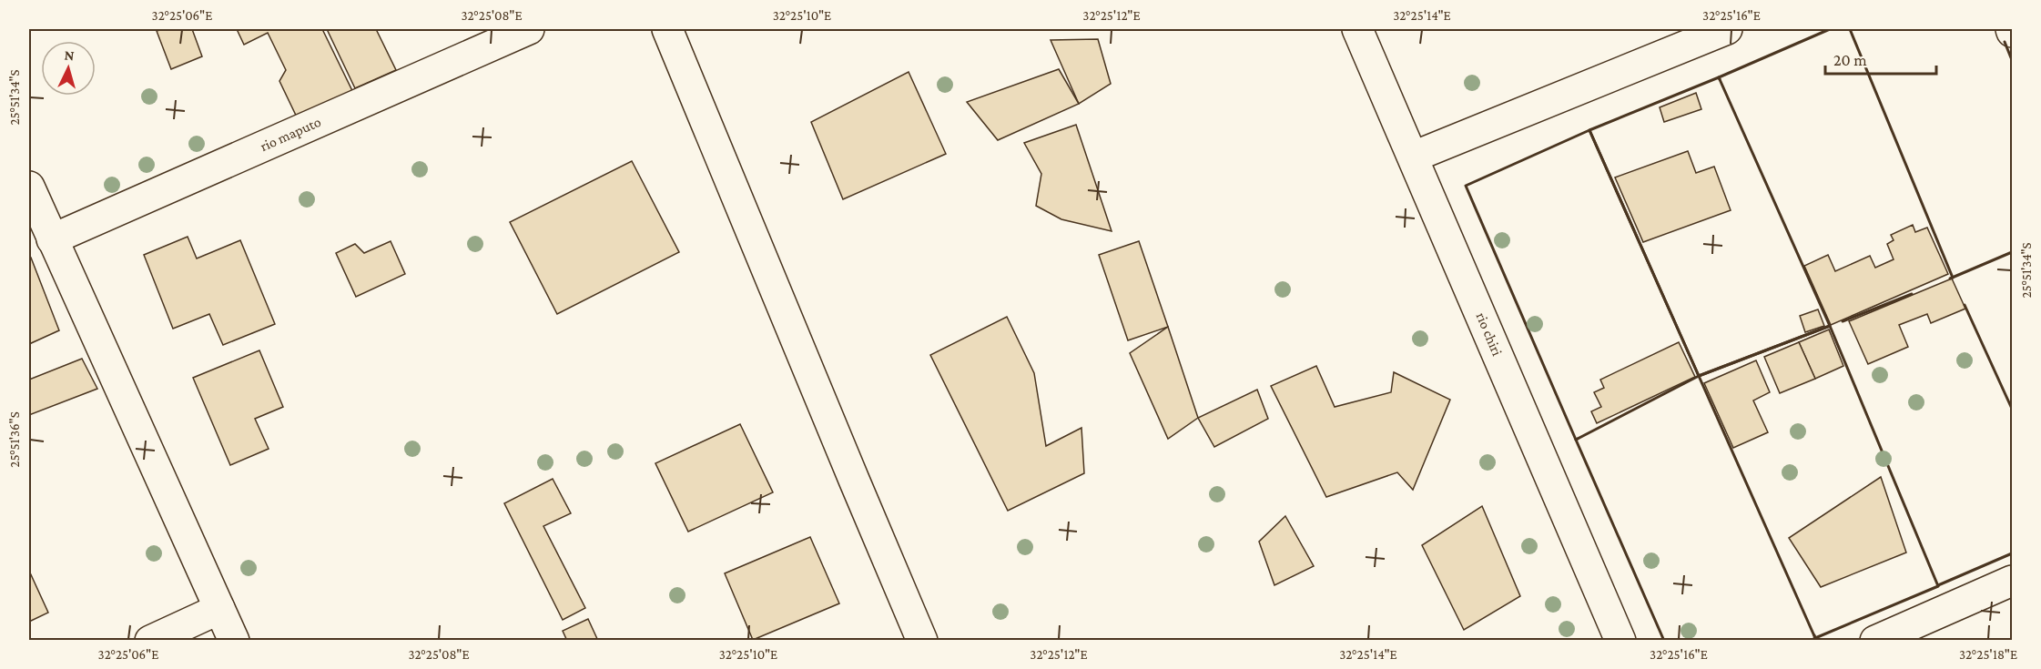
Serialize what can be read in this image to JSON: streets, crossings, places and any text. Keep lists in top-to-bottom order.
{
  "streets": {
    "street": ["rio maputo", "rio chiri"]
  },
  "scale_bar": "20 m",
  "north": "top",
  "coordinates": [
    "32°25'06\"E",
    "32°25'08\"E",
    "32°25'10\"E",
    "32°25'12\"E",
    "32°25'14\"E",
    "32°25'16\"E",
    "25°51'34\"S",
    "25°51'36\"S",
    "32°25'18\"E"
  ]
}
